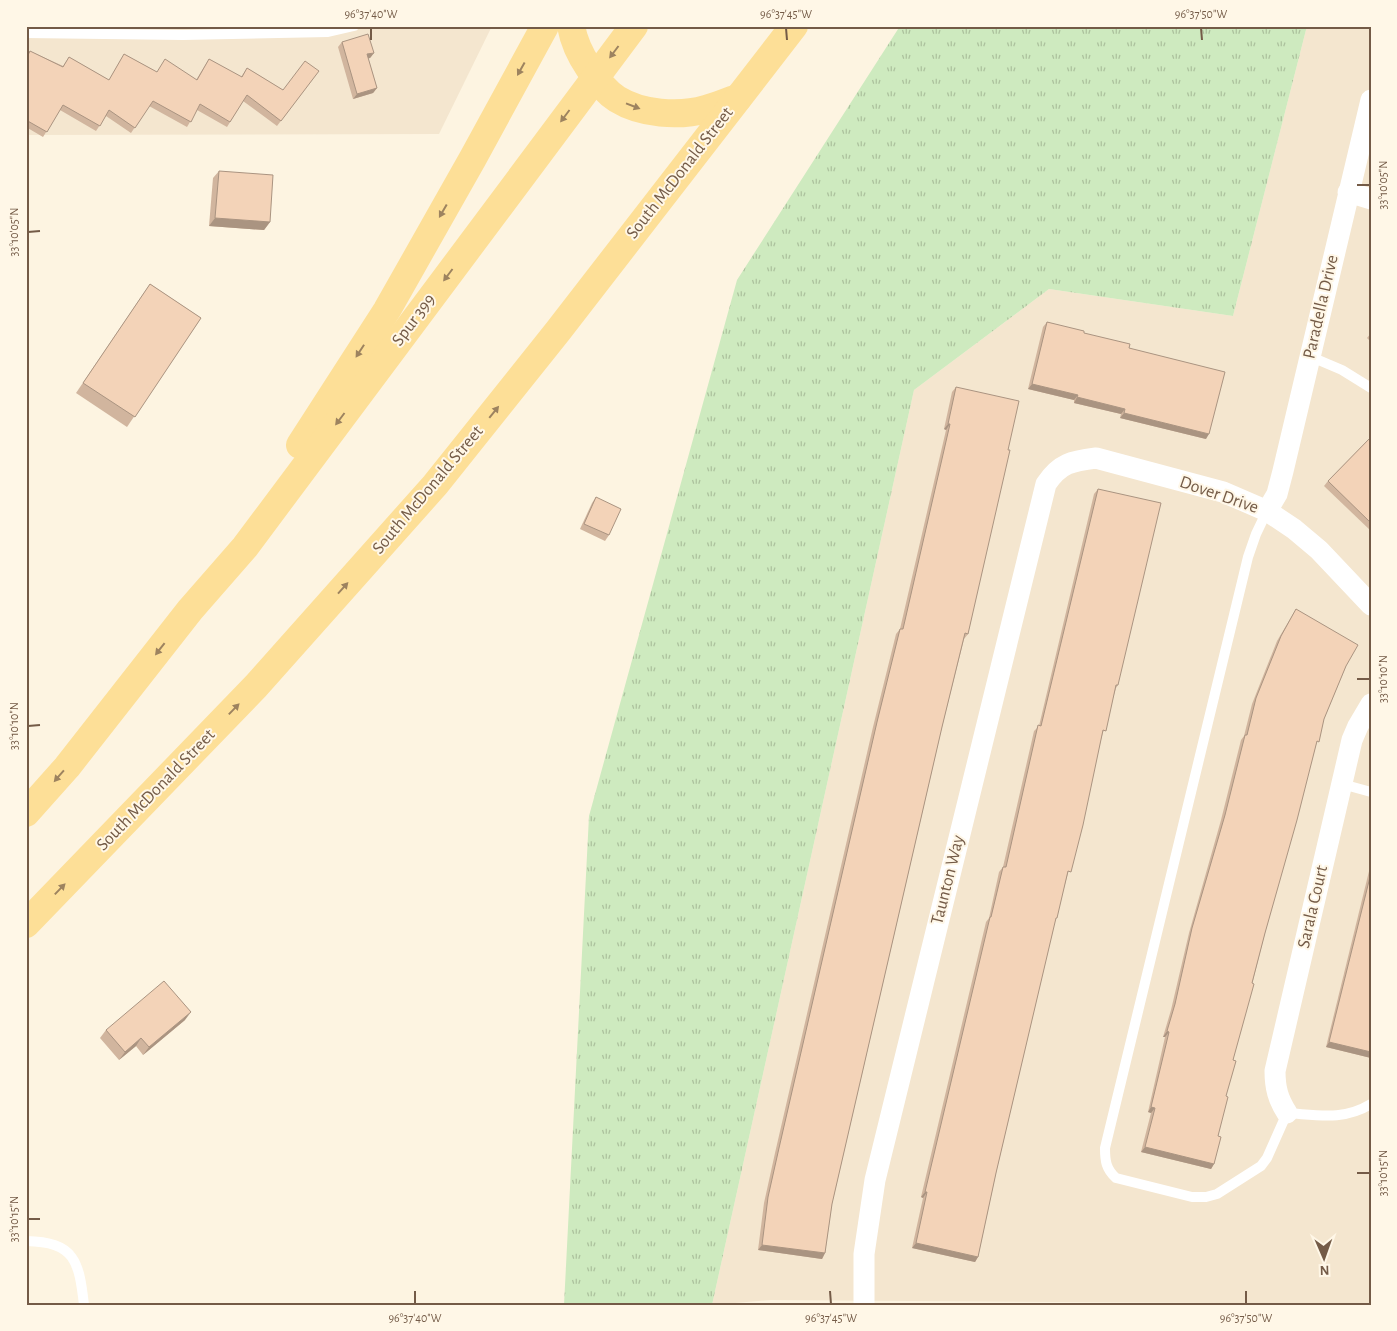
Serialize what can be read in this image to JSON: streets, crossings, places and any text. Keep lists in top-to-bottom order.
{
  "streets": {
    "main road": ["South McDonald Street", "Spur 399"],
    "street": [
      "Paradella Drive",
      "Dover Drive",
      "Taunton Way",
      "Sarala Court"
    ]
  },
  "crossings": [
    ["Paradella Drive", "Dover Drive"],
    ["Dover Drive", "Taunton Way"]
  ],
  "north": "bottom",
  "coordinates": [
    "96°37'40\"W",
    "96°37'45\"W",
    "96°37'50\"W",
    "33°10'05\"N",
    "33°10'10\"N",
    "33°10'15\"N"
  ]
}
